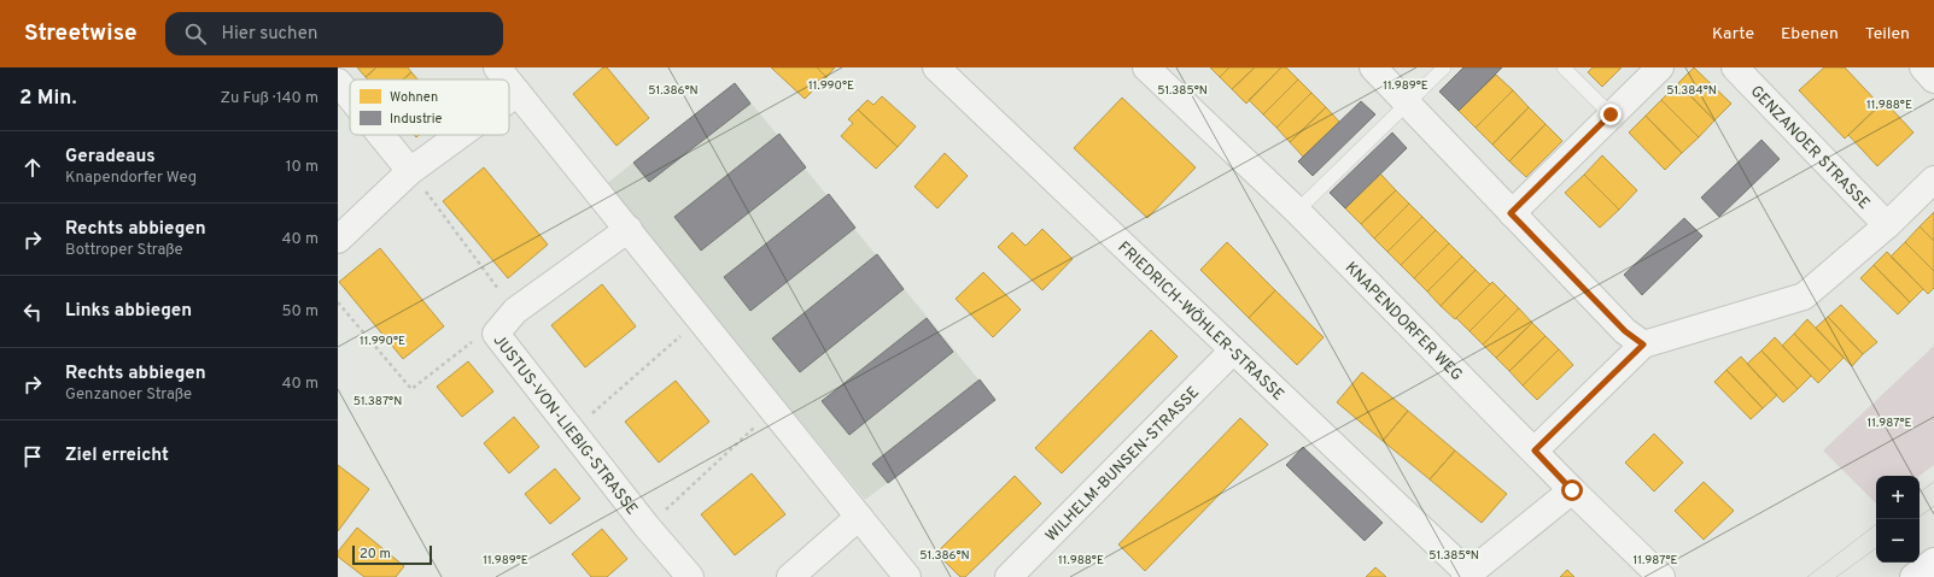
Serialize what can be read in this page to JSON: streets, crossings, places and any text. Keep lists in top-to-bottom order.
{
  "streets": {
    "street": [
      "GENZANOER STRASSE",
      "FRIEDRICH-WÖHLER-STRASSE",
      "KNAPENDORFER WEG",
      "JUSTUS-VON-LIEBIG-STRASSE",
      "WILHELM-BUNSEN-STRASSE"
    ]
  },
  "crossings": [
    ["FRIEDRICH-WÖHLER-STRASSE", "WILHELM-BUNSEN-STRASSE"]
  ],
  "legend": ["Wohnen", "Industrie"],
  "scale_bar": "20 m",
  "page": {
    "header": "Streetwise",
    "search": "Hier suchen",
    "nav": ["Karte", "Ebenen", "Teilen"],
    "heading": ["2 Min.", "Zu Fuß · 140 m"],
    "list": [
      ["Geradeaus", "Knapendorfer Weg", "10 m"],
      ["Rechts abbiegen", "Bottroper Straße", "40 m"],
      ["Links abbiegen", "50 m"],
      ["Rechts abbiegen", "Genzanoer Straße", "40 m"],
      "Ziel erreicht"
    ],
    "map_buttons": ["+", "−"],
    "scale": "20 m"
  },
  "coordinates": [
    "11.990°E",
    "11.989°E",
    "51.386°N",
    "51.385°N",
    "51.384°N",
    "11.988°E",
    "51.387°N",
    "11.987°E"
  ]
}
